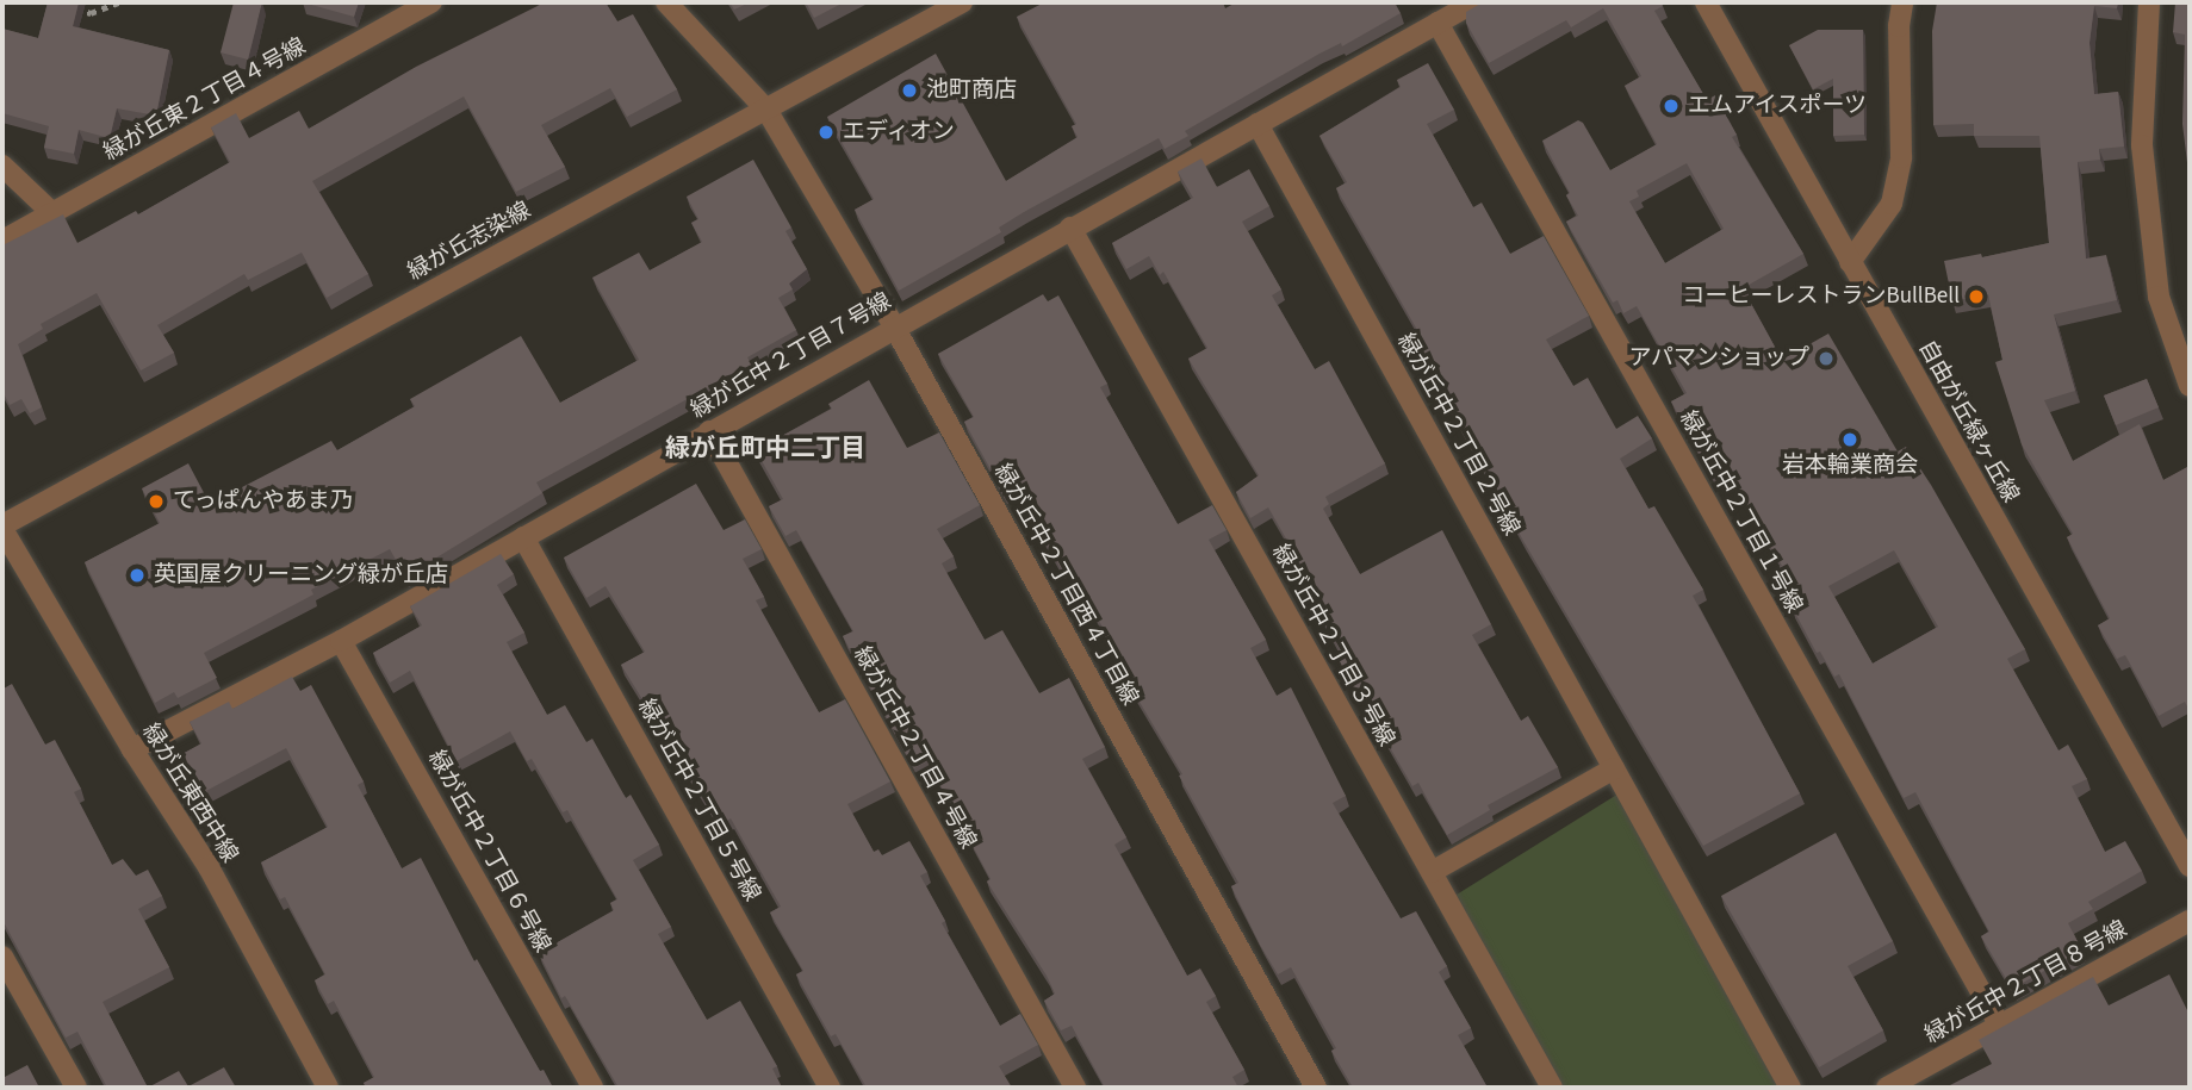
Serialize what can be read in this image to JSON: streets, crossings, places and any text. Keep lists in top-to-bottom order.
{
  "streets": {
    "street": [
      "緑が丘東２丁目４号線",
      "緑が丘志染線",
      "緑が丘中２丁目７号線",
      "自由が丘緑ヶ丘線",
      "緑が丘中２丁目２号線",
      "緑が丘中２丁目１号線",
      "緑が丘中２丁目西４丁目線",
      "緑が丘中２丁目３号線",
      "緑が丘中２丁目４号線",
      "緑が丘東西中線",
      "緑が丘中２丁目５号線",
      "緑が丘中２丁目６号線",
      "緑が丘中２丁目８号線"
    ]
  },
  "crossings": [
    ["緑が丘志染線", "緑が丘中２丁目西４丁目線"],
    ["緑が丘志染線", "緑が丘東西中線"],
    ["緑が丘中２丁目７号線", "緑が丘中２丁目２号線"],
    ["緑が丘中２丁目７号線", "緑が丘中２丁目１号線"],
    ["緑が丘中２丁目７号線", "緑が丘中２丁目西４丁目線"],
    ["緑が丘中２丁目７号線", "緑が丘中２丁目３号線"],
    ["緑が丘中２丁目７号線", "緑が丘中２丁目４号線"],
    ["緑が丘中２丁目７号線", "緑が丘東西中線"],
    ["緑が丘中２丁目７号線", "緑が丘中２丁目５号線"],
    ["緑が丘中２丁目７号線", "緑が丘中２丁目６号線"],
    ["緑が丘中２丁目１号線", "緑が丘中２丁目８号線"]
  ],
  "districts": ["緑が丘町中二丁目"],
  "places": [
    "池町商店",
    "エムアイスポーツ",
    "エディオン",
    "コーヒーレストランBullBell",
    "アパマンショップ",
    "岩本輪業商会",
    "てっぱんやあま乃",
    "英国屋クリーニング緑が丘店"
  ]
}
